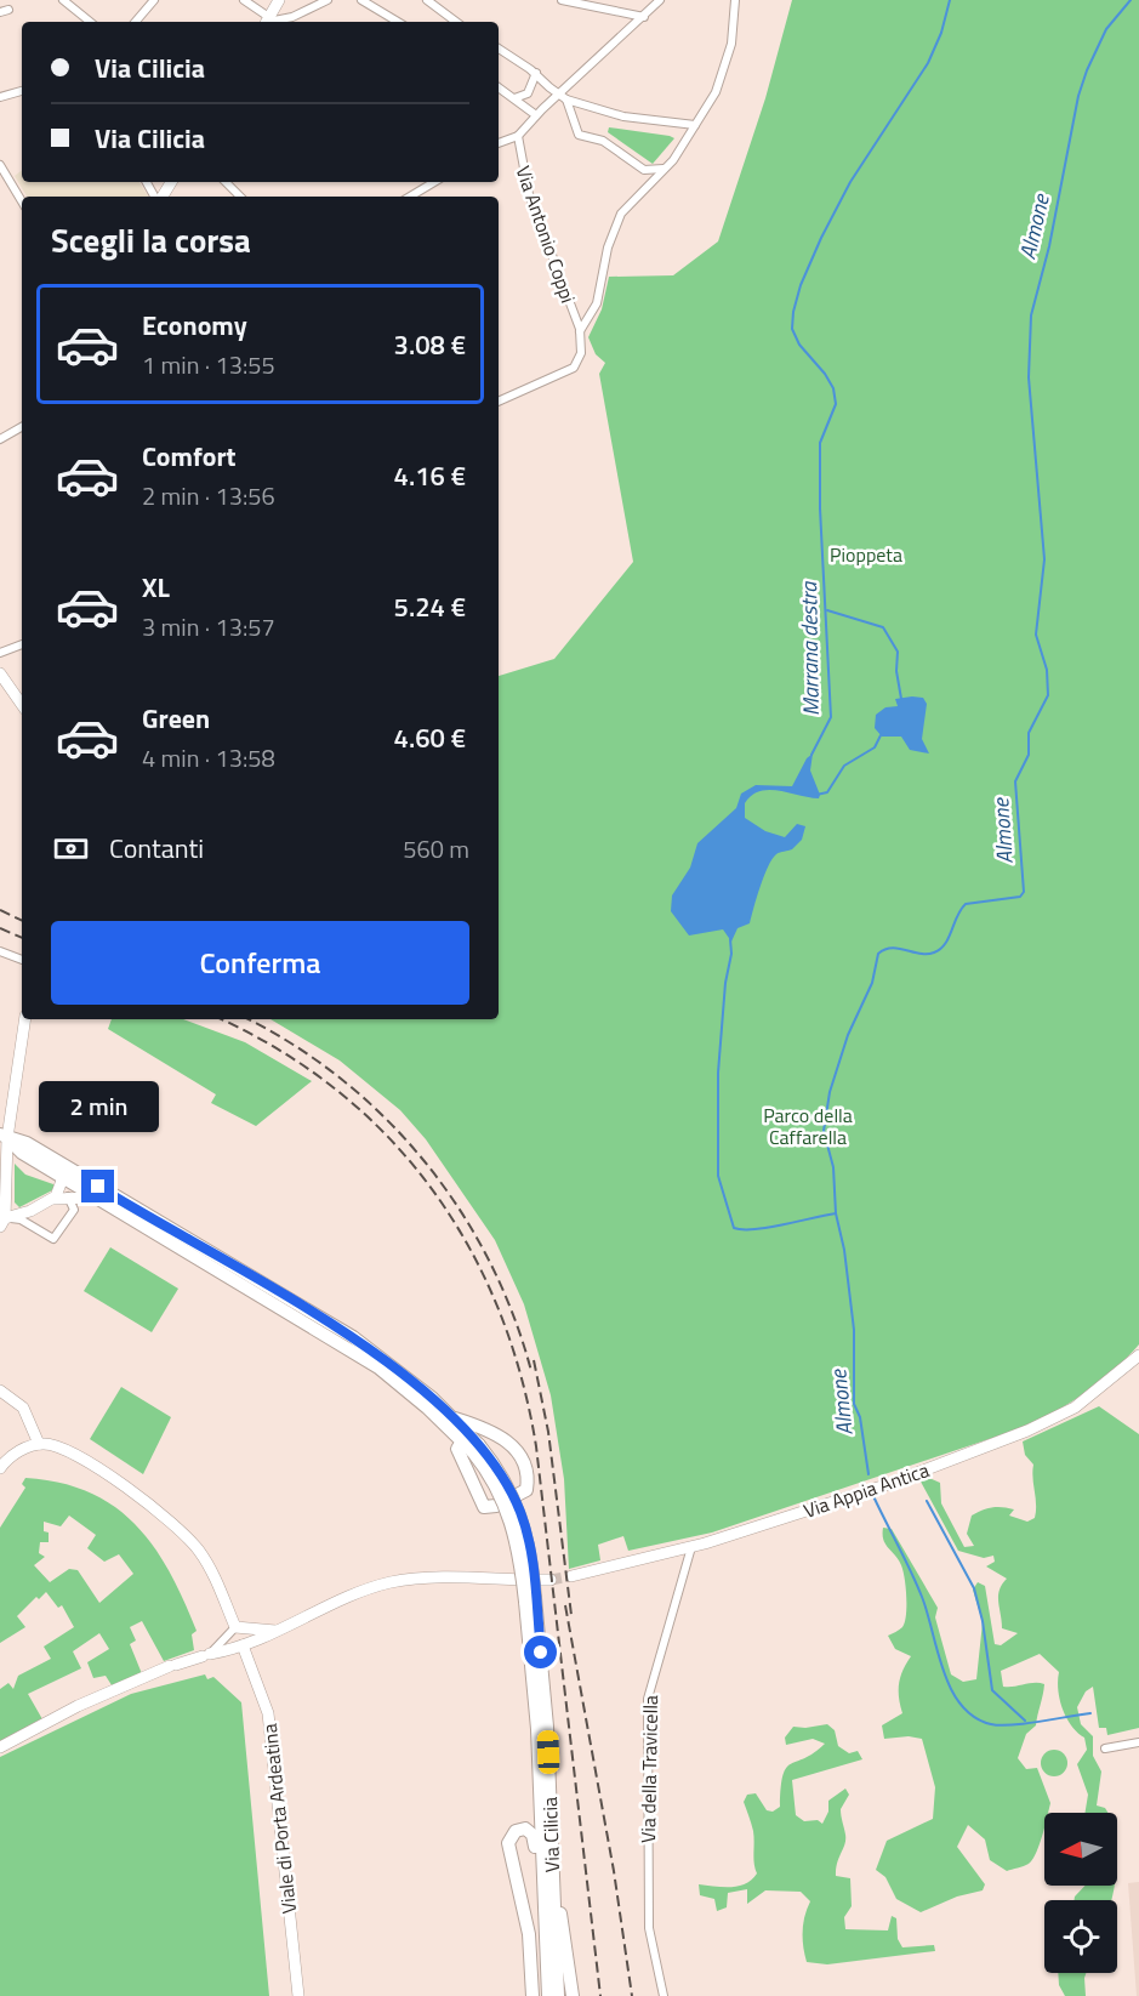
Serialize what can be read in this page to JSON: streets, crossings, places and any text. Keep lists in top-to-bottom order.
{
  "streets": {
    "main road": ["Via Cilicia"],
    "street": [
      "Via Antonio Coppi",
      "Via Appia Antica",
      "Via della Travicella",
      "Viale di Porta Ardeatina"
    ]
  },
  "crossings": [
    ["Via Appia Antica", "Via della Travicella"]
  ],
  "water": ["Almone", "Marrana destra"],
  "parks": ["Pioppeta", "Parco della Caffarella"],
  "north": "left",
  "page": {
    "banner": ["Via Cilicia", "Via Cilicia"],
    "heading": "Scegli la corsa",
    "list": [
      {
        "name": "Economy",
        "note": "1 min · 13:55",
        "value": "3.08 €"
      },
      {
        "name": "Comfort",
        "note": "2 min · 13:56",
        "value": "4.16 €"
      },
      {
        "name": "XL",
        "note": "3 min · 13:57",
        "value": "5.24 €"
      },
      {
        "name": "Green",
        "note": "4 min · 13:58",
        "value": "4.60 €"
      }
    ],
    "pay": ["Contanti", "560 m"],
    "buttons": "Conferma",
    "bubble": "2 min"
  }
}
